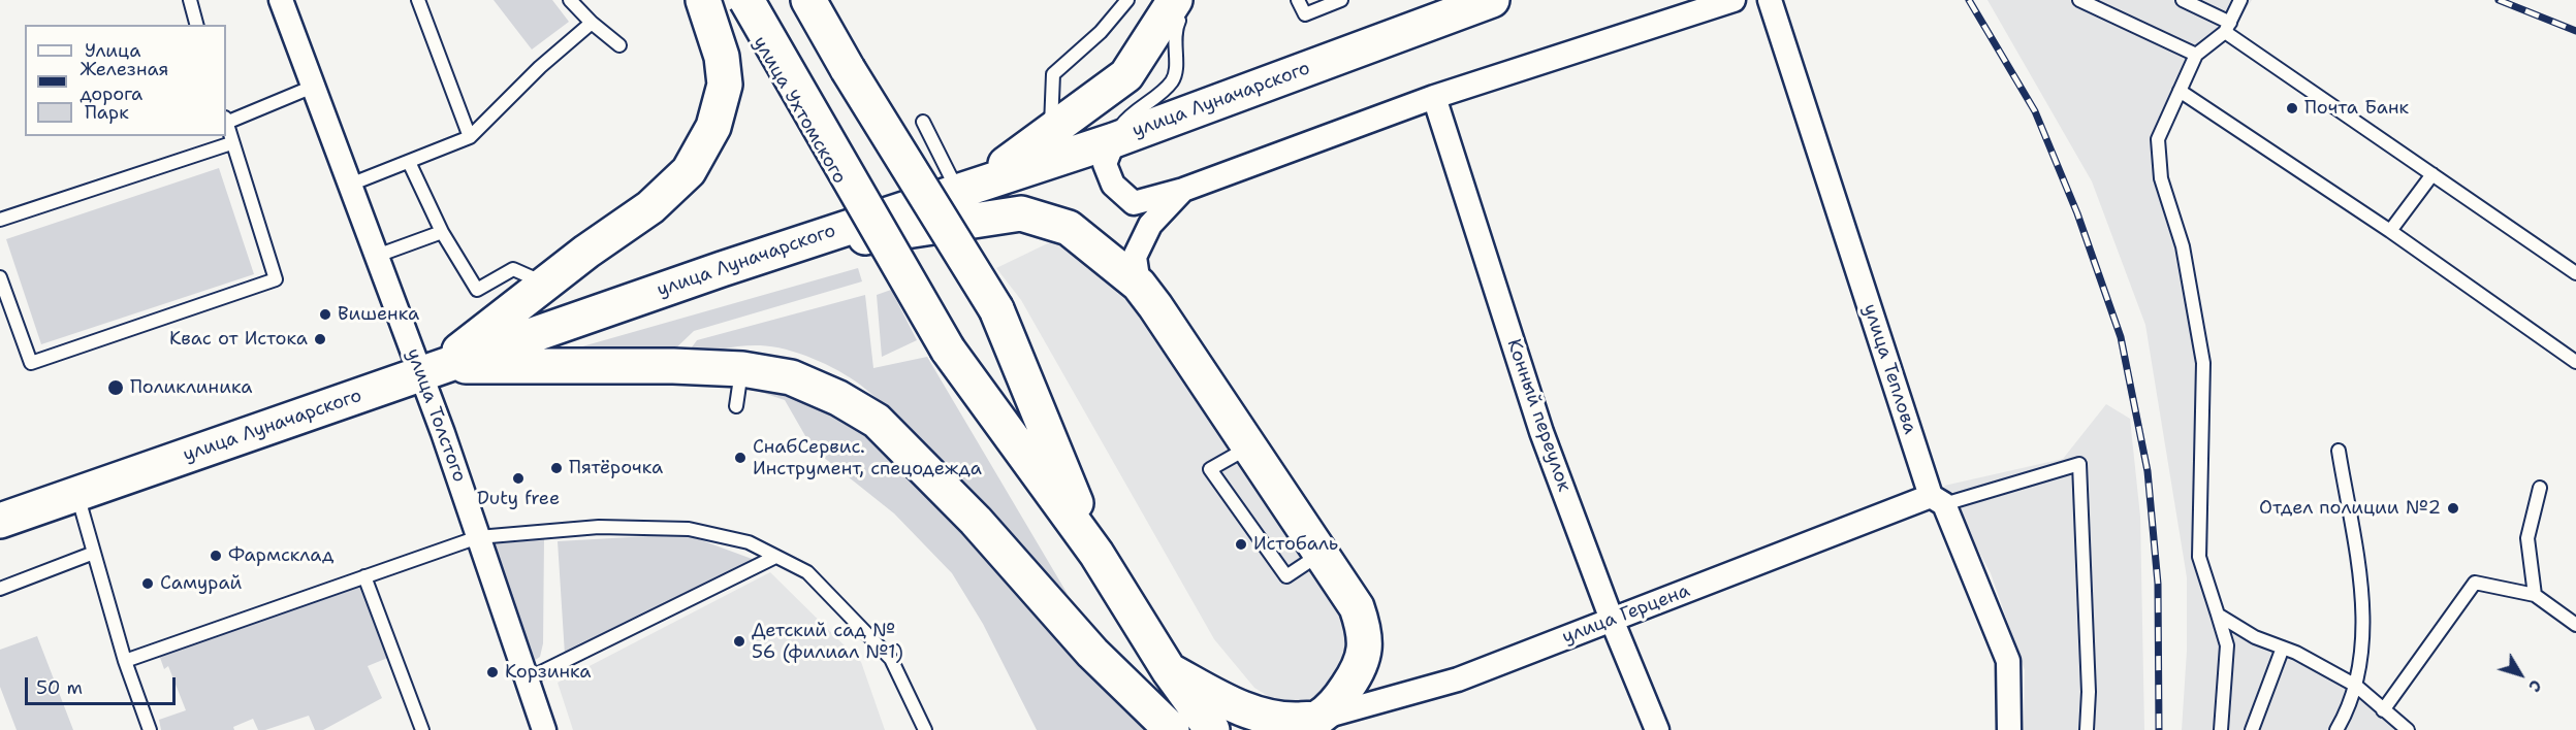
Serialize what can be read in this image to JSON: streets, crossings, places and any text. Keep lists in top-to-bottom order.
{
  "streets": {
    "main road": ["улица Луначарского"],
    "street": [
      "улица Ухтомского",
      "улица Теплова",
      "улица Толстого",
      "Конный переулок",
      "улица Герцена"
    ]
  },
  "crossings": [
    ["улица Луначарского", "улица Ухтомского"],
    ["улица Луначарского", "улица Толстого"],
    ["улица Теплова", "улица Герцена"],
    ["Конный переулок", "улица Герцена"]
  ],
  "places": [
    "Почта Банк",
    "Вишенка",
    "Квас от Истока",
    "Поликлиника",
    "СнабСервис. Инструмент, спецодежда",
    "Пятёрочка",
    "Duty free",
    "Отдел полиции №2",
    "Истобаль",
    "Фармсклад",
    "Самурай",
    "Детский сад № 56 (филиал №1)",
    "Корзинка"
  ],
  "legend": ["Улица", "Железная дорога", "Парк"],
  "scale_bar": "50 m",
  "north": "bottom right"
}
